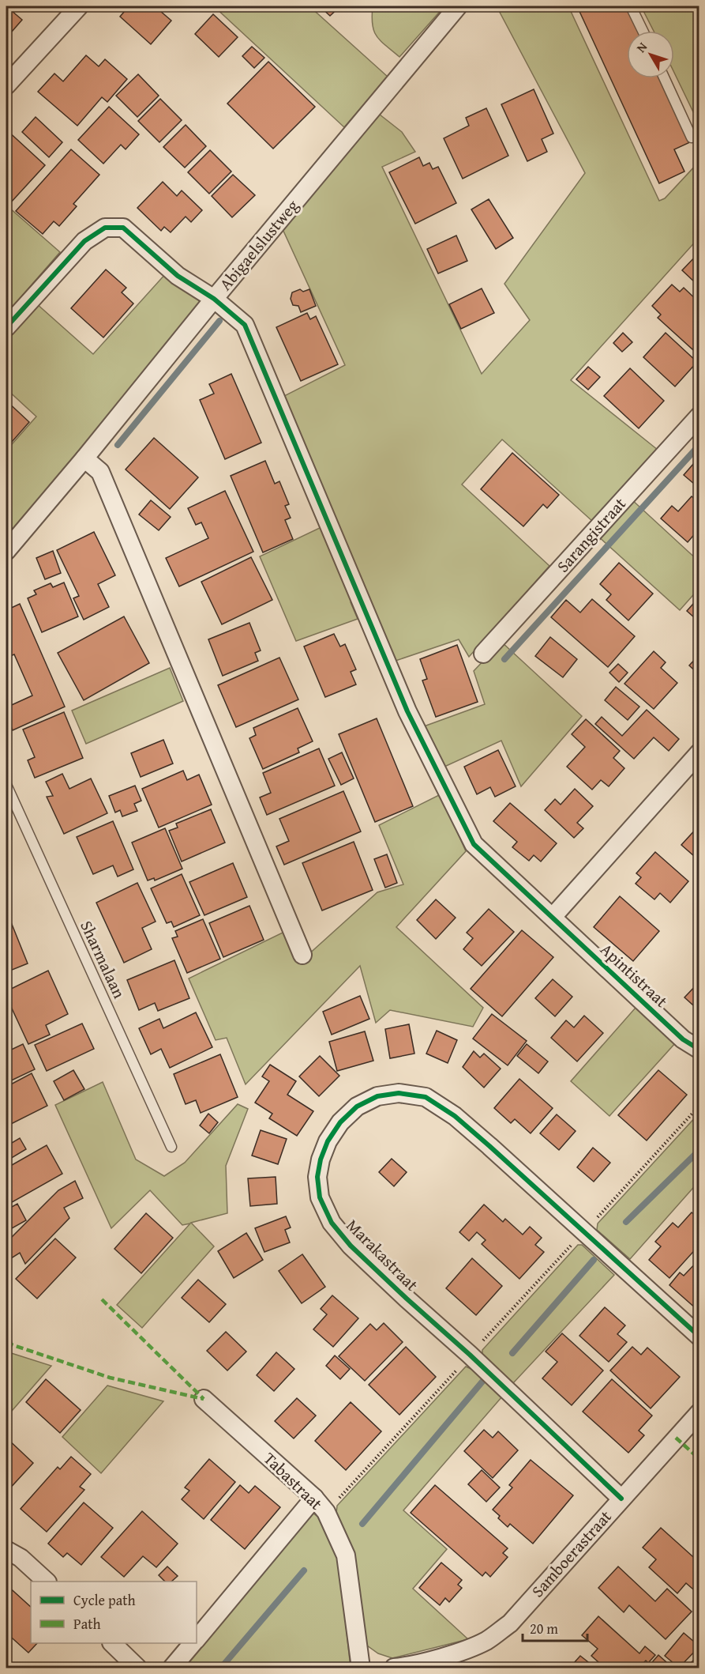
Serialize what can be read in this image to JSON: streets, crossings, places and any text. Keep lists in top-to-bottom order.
{
  "streets": {
    "street": [
      "Abigaelslustweg",
      "Sarangistraat",
      "Apintistraat",
      "Marakastraat",
      "Tabastraat",
      "Samboerastraat"
    ],
    "lane": ["Sharmalaan"]
  },
  "crossings": [
    ["Abigaelslustweg", "Apintistraat"],
    ["Marakastraat", "Samboerastraat"]
  ],
  "legend": ["Cycle path", "Path"],
  "scale_bar": "20 m",
  "north": "top left"
}
